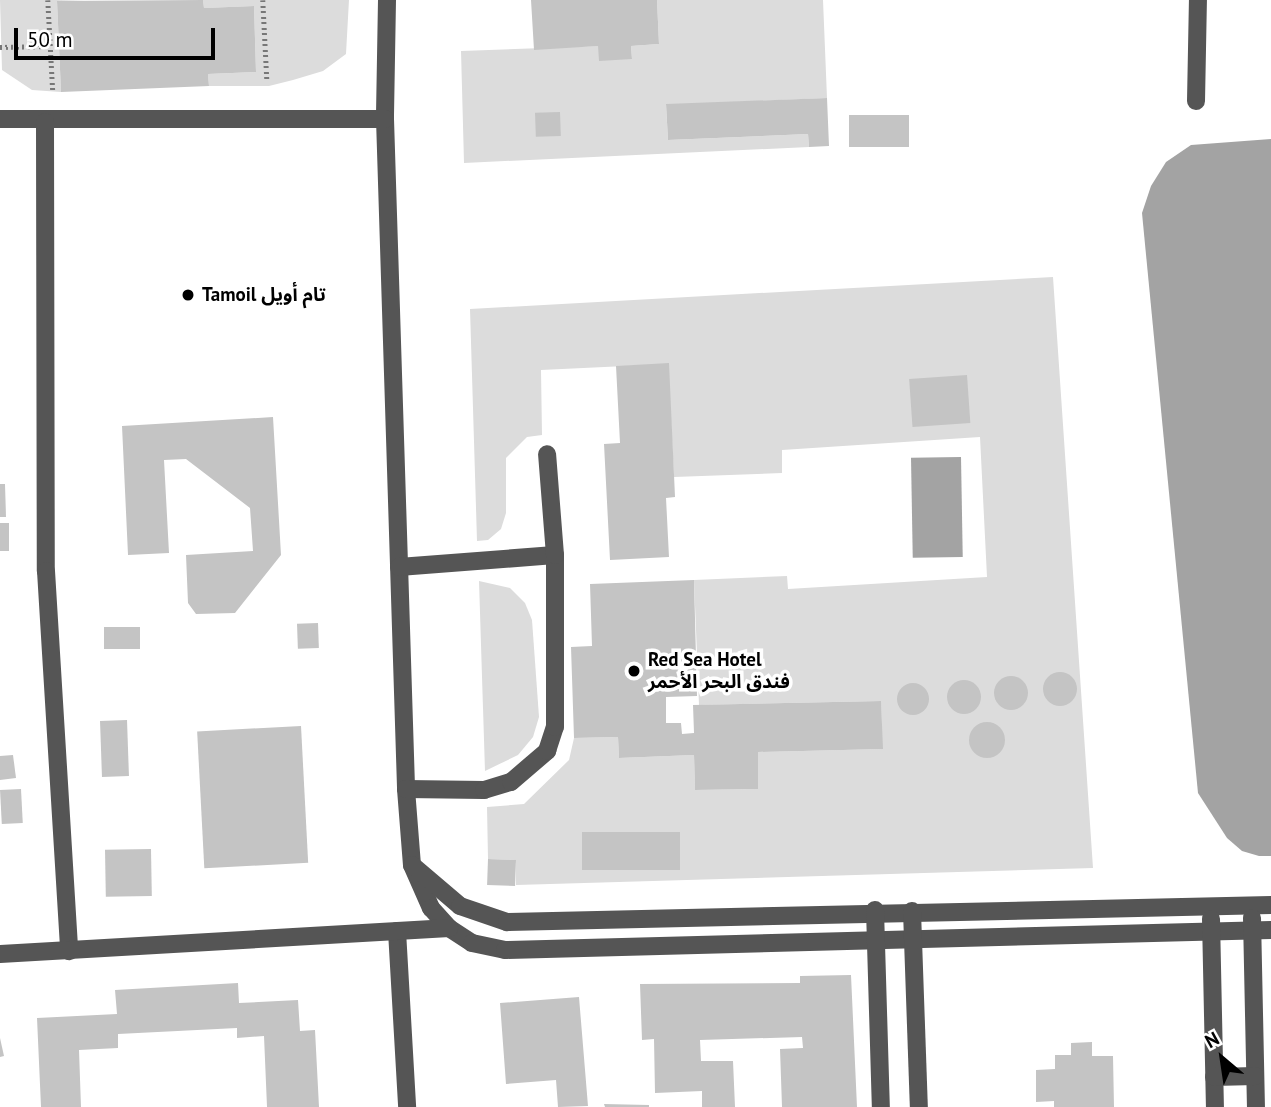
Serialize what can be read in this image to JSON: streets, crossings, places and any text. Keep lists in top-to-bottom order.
{
  "places": ["Tamoil تام أويل", "Red Sea Hotel فندق البحر الأحمر"],
  "scale_bar": "50 m",
  "north": "top left"
}
